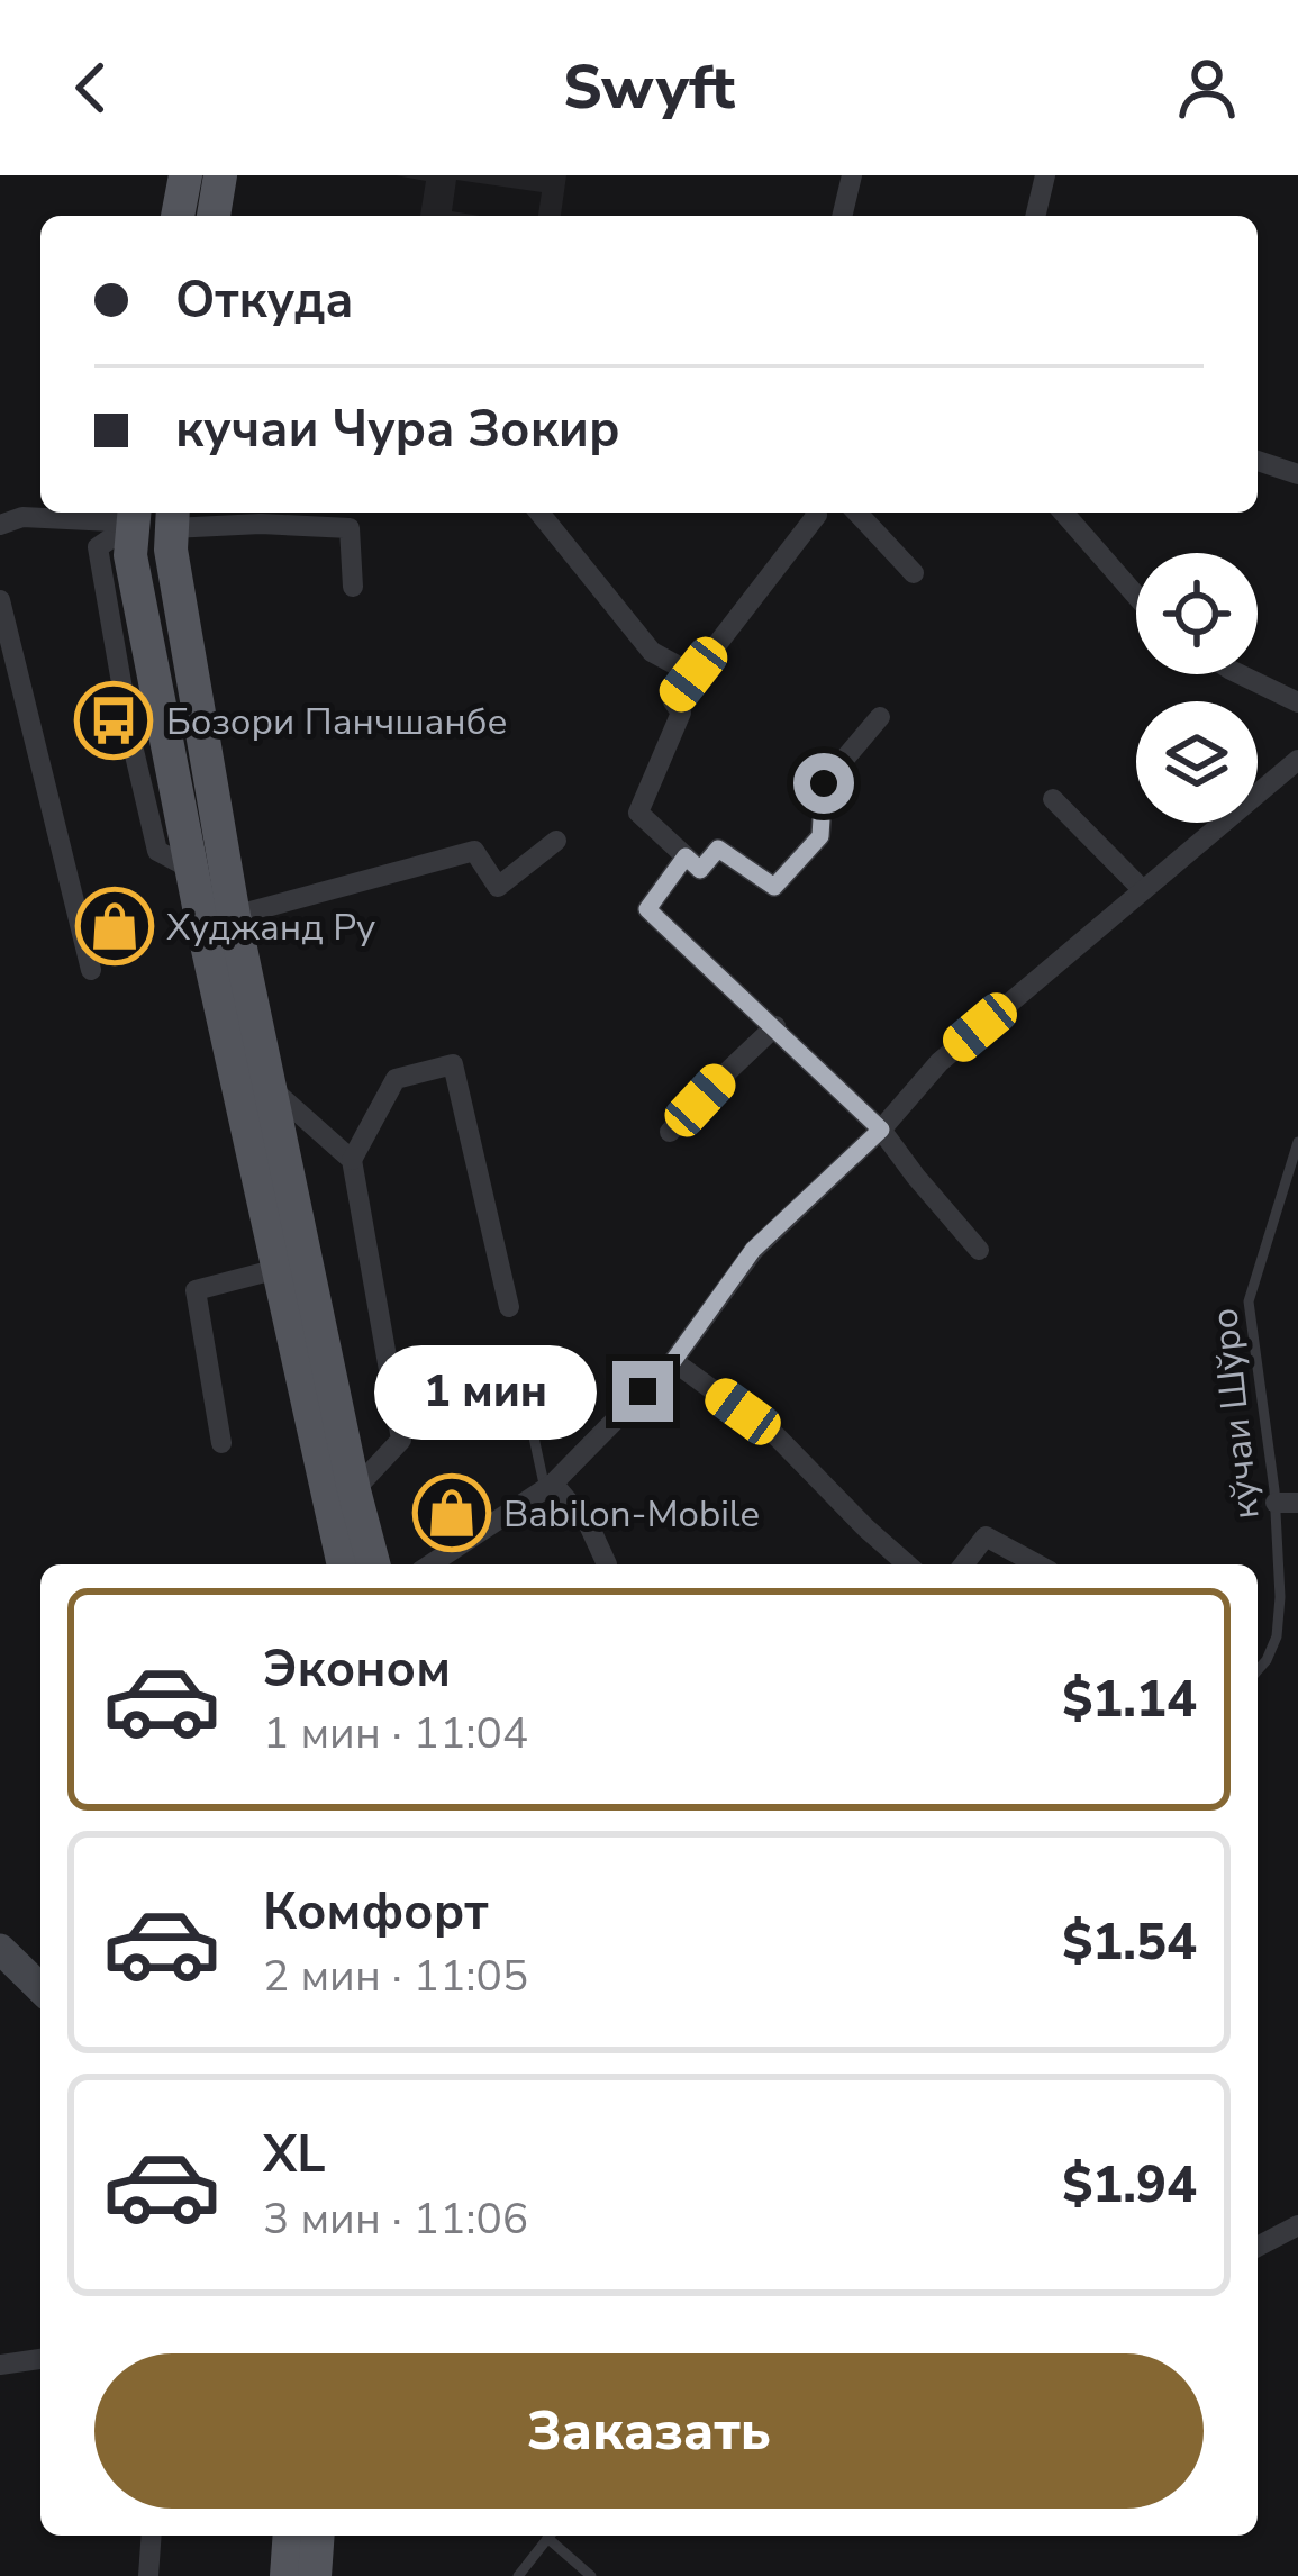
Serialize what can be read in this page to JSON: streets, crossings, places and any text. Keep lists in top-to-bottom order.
{
  "streets": {
    "lane": ["кўчаи Шўро"]
  },
  "places": {
    "bus stop": ["Бозори Панчшанбе"],
    "shop": ["Худжанд Ру", "Babilon-Mobile"]
  },
  "page": {
    "header": "Swyft",
    "banner": ["Откуда", "кучаи Чура Зокир"],
    "bubble": "1 мин",
    "list": [
      {
        "name": "Эконом",
        "note": "1 мин · 11:04",
        "value": "$1.14"
      },
      {
        "name": "Комфорт",
        "note": "2 мин · 11:05",
        "value": "$1.54"
      },
      {
        "name": "XL",
        "note": "3 мин · 11:06",
        "value": "$1.94"
      }
    ],
    "buttons": "Заказать"
  }
}
